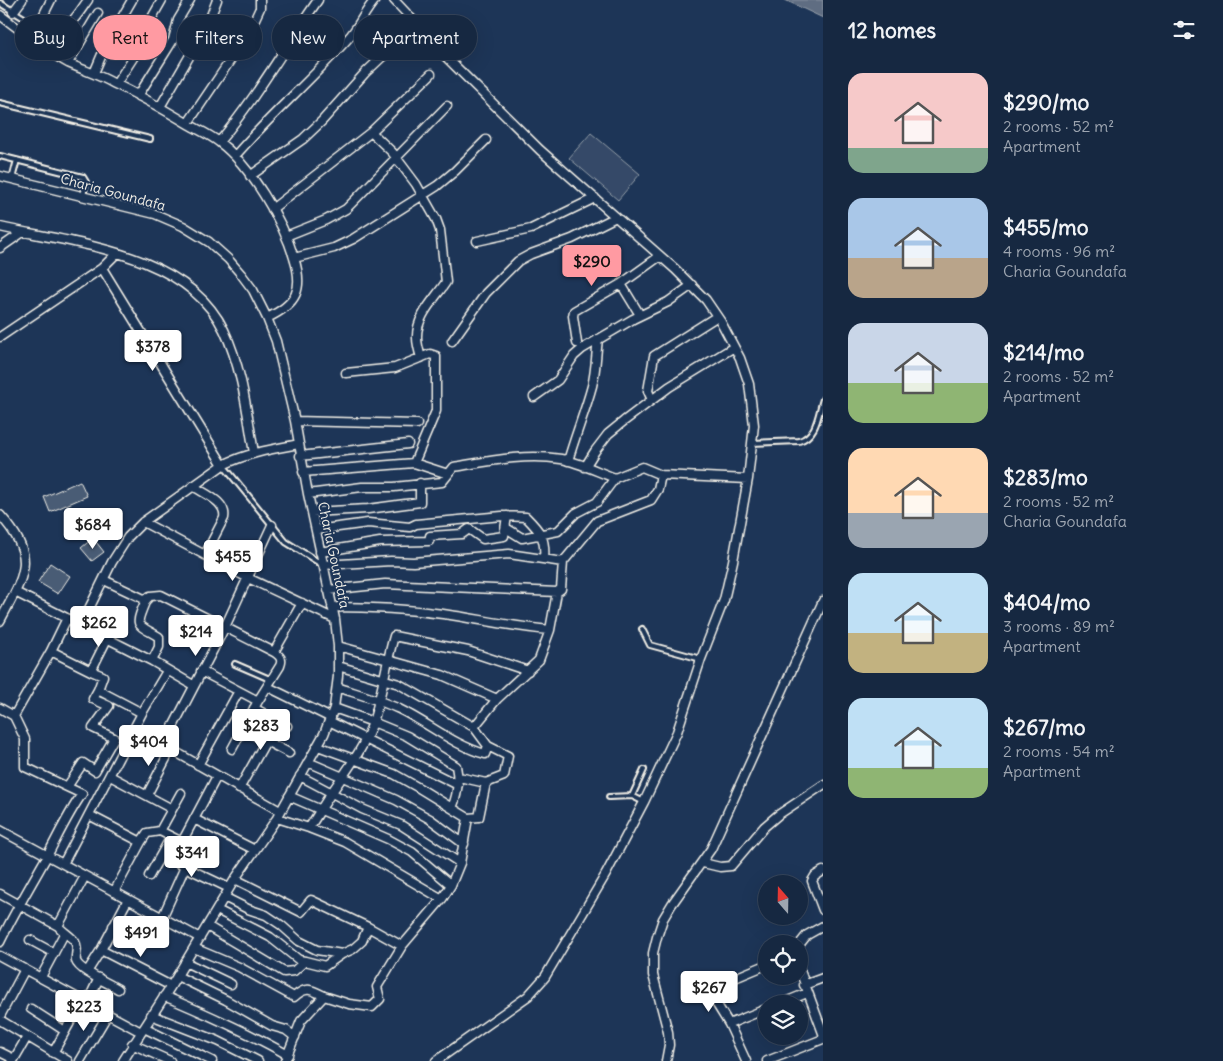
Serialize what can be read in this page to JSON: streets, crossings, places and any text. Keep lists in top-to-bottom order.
{
  "streets": {
    "street": ["Charia Goundafa"]
  },
  "north": "top",
  "page": {
    "heading": "12 homes",
    "chip": [
      "Buy",
      "Rent",
      "Filters",
      "New",
      "Apartment"
    ],
    "list": [
      {
        "name": "$290/mo",
        "note": "2 rooms · 52 m² · Apartment"
      },
      {
        "name": "$455/mo",
        "note": "4 rooms · 96 m² · Charia Goundafa"
      },
      {
        "name": "$214/mo",
        "note": "2 rooms · 52 m² · Apartment"
      },
      {
        "name": "$283/mo",
        "note": "2 rooms · 52 m² · Charia Goundafa"
      },
      {
        "name": "$404/mo",
        "note": "3 rooms · 89 m² · Apartment"
      },
      {
        "name": "$267/mo",
        "note": "2 rooms · 54 m² · Apartment"
      }
    ],
    "price": [
      "$290",
      "$378",
      "$684",
      "$455",
      "$262",
      "$214",
      "$283",
      "$404",
      "$341",
      "$491",
      "$267",
      "$223"
    ]
  }
}
